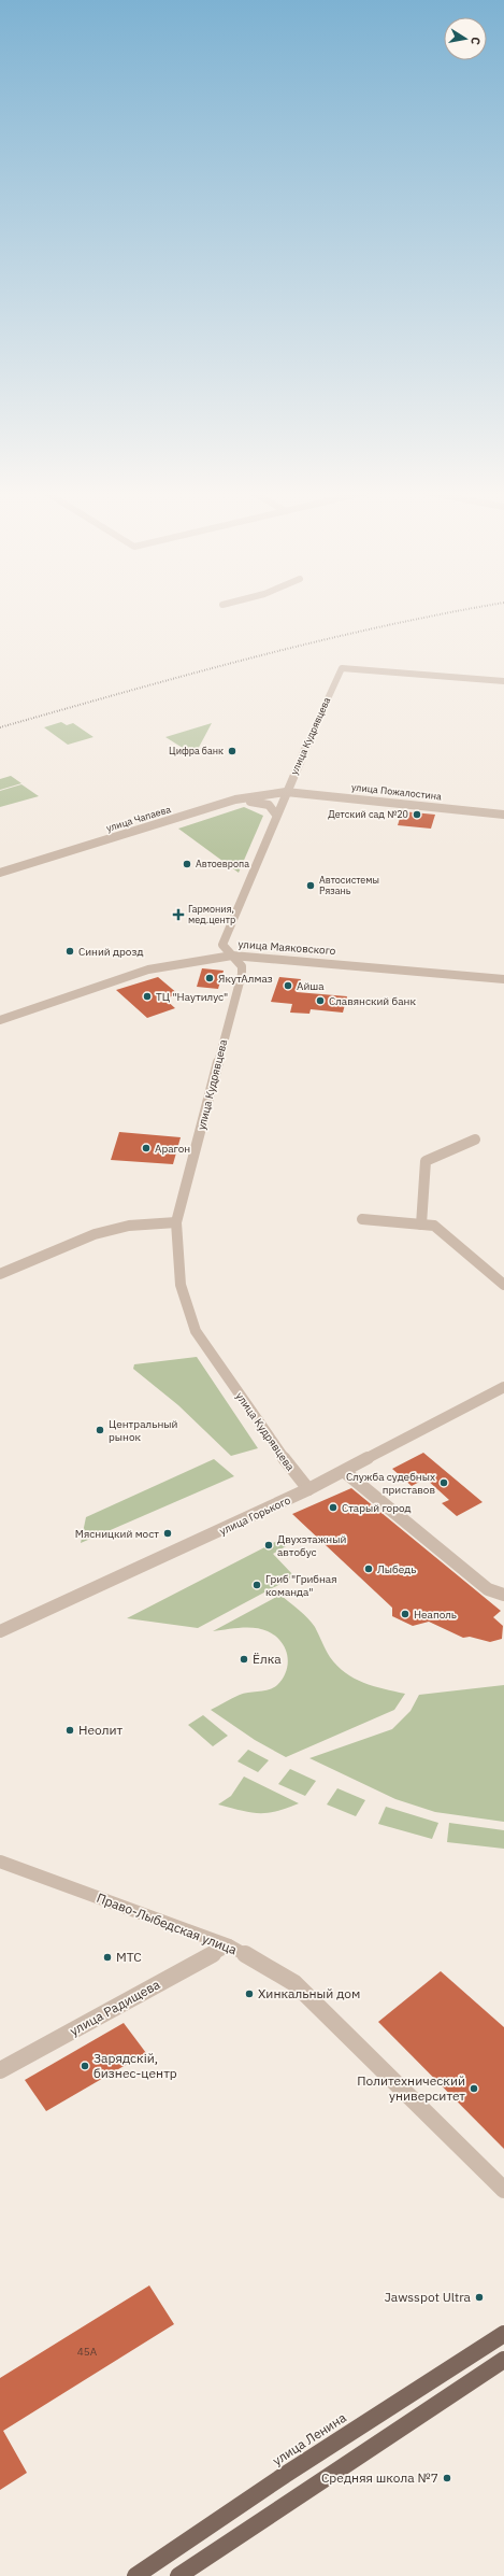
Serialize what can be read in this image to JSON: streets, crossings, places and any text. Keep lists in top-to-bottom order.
{
  "streets": {
    "main road": ["улица Ленина"],
    "street": [
      "улица Кудрявцева",
      "улица Пожалостина",
      "улица Чапаева",
      "улица Маяковского",
      "улица Горького",
      "Право-Лыбедская улица",
      "улица Радищева"
    ]
  },
  "crossings": [
    ["улица Кудрявцева", "улица Пожалостина"],
    ["улица Кудрявцева", "улица Чапаева"],
    ["улица Кудрявцева", "улица Маяковского"],
    ["улица Кудрявцева", "улица Горького"],
    ["улица Пожалостина", "улица Чапаева"],
    ["Право-Лыбедская улица", "улица Радищева"]
  ],
  "places": {
    "other": [
      "Цифра банк",
      "Детский сад №20",
      "Автоевропа",
      "Автосистемы Рязань",
      "Синий дрозд",
      "ЯкутАлмаз",
      "Айша",
      "ТЦ \"Наутилус\"",
      "Славянский банк",
      "Арагон",
      "Центральный рынок",
      "Служба судебных приставов",
      "Старый город",
      "Мясницкий мост",
      "Двухэтажный автобус",
      "Лыбедь",
      "Гриб \"Грибная команда\"",
      "Неаполь",
      "Ёлка",
      "Неолит",
      "МТС",
      "Хинкальный дом",
      "Зарядскiй, бизнес-центр",
      "Политехнический университет",
      "Jawsspot Ultra",
      "Средняя школа №7"
    ],
    "health": ["Гармония, мед.центр"]
  },
  "house_numbers": ["45А"],
  "north": "right"
}
